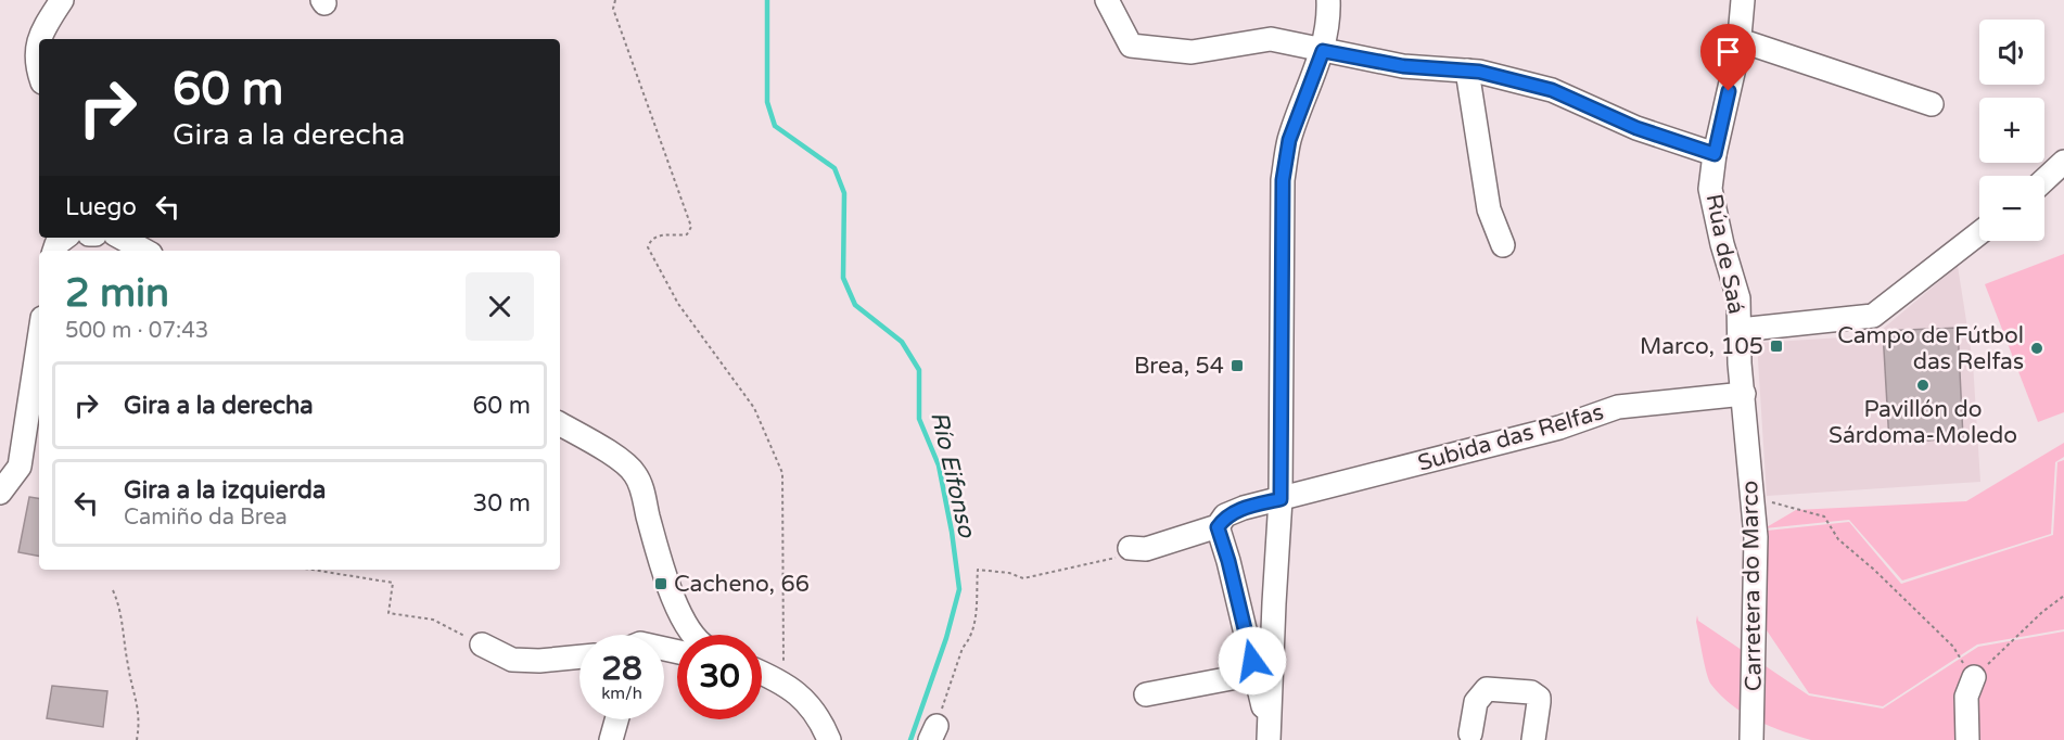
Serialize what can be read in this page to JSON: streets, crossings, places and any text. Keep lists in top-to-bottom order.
{
  "streets": {
    "street": ["Rúa de Saá", "Subida das Relfas", "Carretera do Marco"]
  },
  "crossings": [
    ["Rúa de Saá", "Subida das Relfas"],
    ["Rúa de Saá", "Carretera do Marco"],
    ["Subida das Relfas", "Carretera do Marco"]
  ],
  "water": ["Río Eifonso"],
  "places": {
    "transit": ["Marco, 105", "Brea, 54", "Cacheno, 66"],
    "other": ["Campo de Fútbol das Relfas", "Pavillón do Sárdoma-Moledo"]
  },
  "page": {
    "map_buttons": ["+", "−"],
    "turn": ["60 m", "Gira a la derecha"],
    "then": "Luego",
    "heading": ["2 min", "500 m · 07:43"],
    "list": [
      {
        "name": "Gira a la derecha",
        "value": "60 m"
      },
      {
        "name": "Gira a la izquierda",
        "note": "Camiño da Brea",
        "value": "30 m"
      }
    ],
    "speed": "28 km/h",
    "limit": "30"
  }
}
